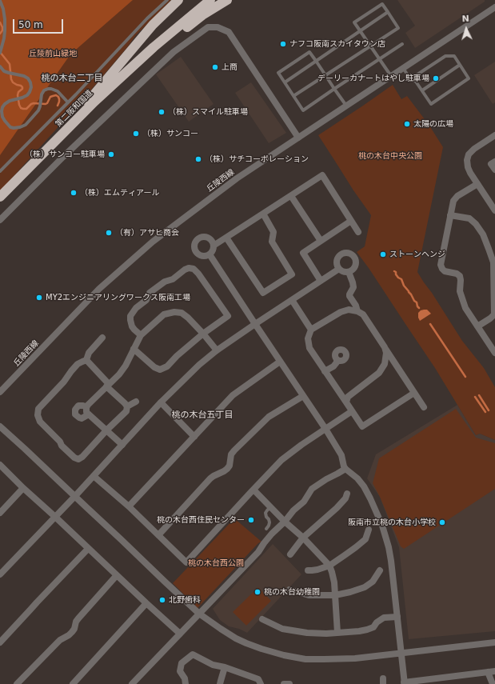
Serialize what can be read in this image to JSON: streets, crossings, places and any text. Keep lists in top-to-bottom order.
{
  "streets": {
    "highway": ["第二阪和国道"],
    "street": ["丘陵西線"]
  },
  "districts": ["桃の木台二丁目", "桃の木台五丁目"],
  "parks": ["丘陵前山緑地", "桃の木台中央公園", "桃の木台西公園"],
  "places": [
    "ナフコ阪南スカイタウン店",
    "上商",
    "デーリーカナートはやし駐車場",
    "（株）スマイル駐車場",
    "太陽の広場",
    "（株）サンコー",
    "（株）サンコー駐車場",
    "（株）サチコーポレーション",
    "（株）エムティアール",
    "（有）アサヒ商会",
    "ストーンヘンジ",
    "MY2エンジニアリングワークス阪南工場",
    "桃の木台西住民センター",
    "阪南市立桃の木台小学校",
    "桃の木台幼稚園",
    "北野歯科"
  ],
  "scale_bar": "50 m",
  "north": "top"
}
